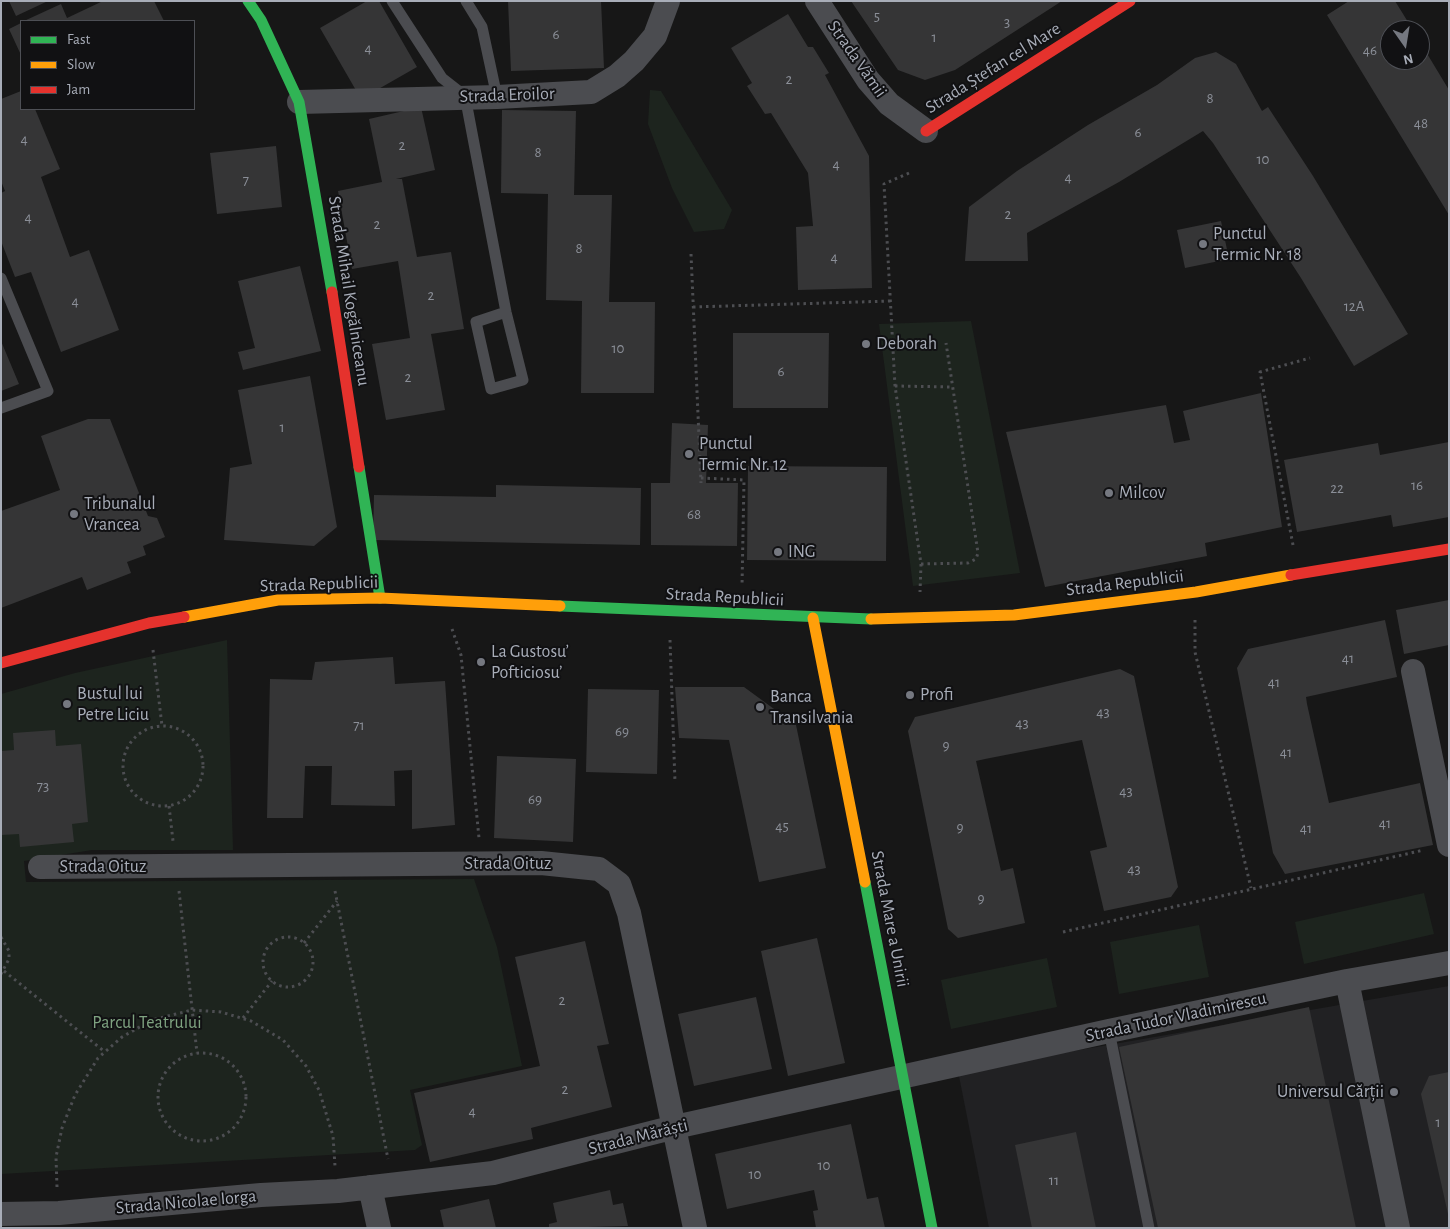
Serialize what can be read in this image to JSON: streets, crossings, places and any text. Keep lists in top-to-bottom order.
{
  "streets": {
    "main road": [
      "Strada Ștefan cel Mare",
      "Strada Mihail Kogălniceanu",
      "Strada Republicii",
      "Strada Mare a Unirii"
    ],
    "street": [
      "Strada Vămii",
      "Strada Eroilor",
      "Strada Oituz",
      "Strada Tudor Vladimirescu",
      "Strada Mărăști",
      "Strada Nicolae Iorga"
    ]
  },
  "crossings": [
    ["Strada Vămii", "Strada Ștefan cel Mare"],
    ["Strada Eroilor", "Strada Mihail Kogălniceanu"],
    ["Strada Mihail Kogălniceanu", "Strada Republicii"],
    ["Strada Republicii", "Strada Mare a Unirii"],
    ["Strada Oituz", "Strada Mărăști"],
    ["Strada Mare a Unirii", "Strada Tudor Vladimirescu"],
    ["Strada Mare a Unirii", "Strada Mărăști"],
    ["Strada Tudor Vladimirescu", "Strada Mărăști"],
    ["Strada Mărăști", "Strada Nicolae Iorga"]
  ],
  "parks": ["Parcul Teatrului"],
  "places": [
    "Punctul Termic Nr. 18",
    "Deborah",
    "Punctul Termic Nr. 12",
    "Milcov",
    "Tribunalul Vrancea",
    "ING",
    "La Gustosu’ Pofticiosu’",
    "Profi",
    "Bustul lui Petre Liciu",
    "Banca Transilvania",
    "Universul Cărții"
  ],
  "house_numbers": [
    "5",
    "3",
    "6",
    "1",
    "4",
    "46",
    "2",
    "8",
    "48",
    "6",
    "4",
    "2",
    "8",
    "10",
    "4",
    "4",
    "7",
    "2",
    "4",
    "2",
    "8",
    "4",
    "2",
    "4",
    "12A",
    "10",
    "6",
    "2",
    "1",
    "16",
    "22",
    "68",
    "41",
    "41",
    "43",
    "43",
    "71",
    "69",
    "9",
    "41",
    "73",
    "43",
    "69",
    "41",
    "45",
    "9",
    "41",
    "43",
    "9",
    "2",
    "2",
    "4",
    "1",
    "10",
    "10",
    "11"
  ],
  "legend": ["Fast", "Slow", "Jam"],
  "north": "bottom"
}
